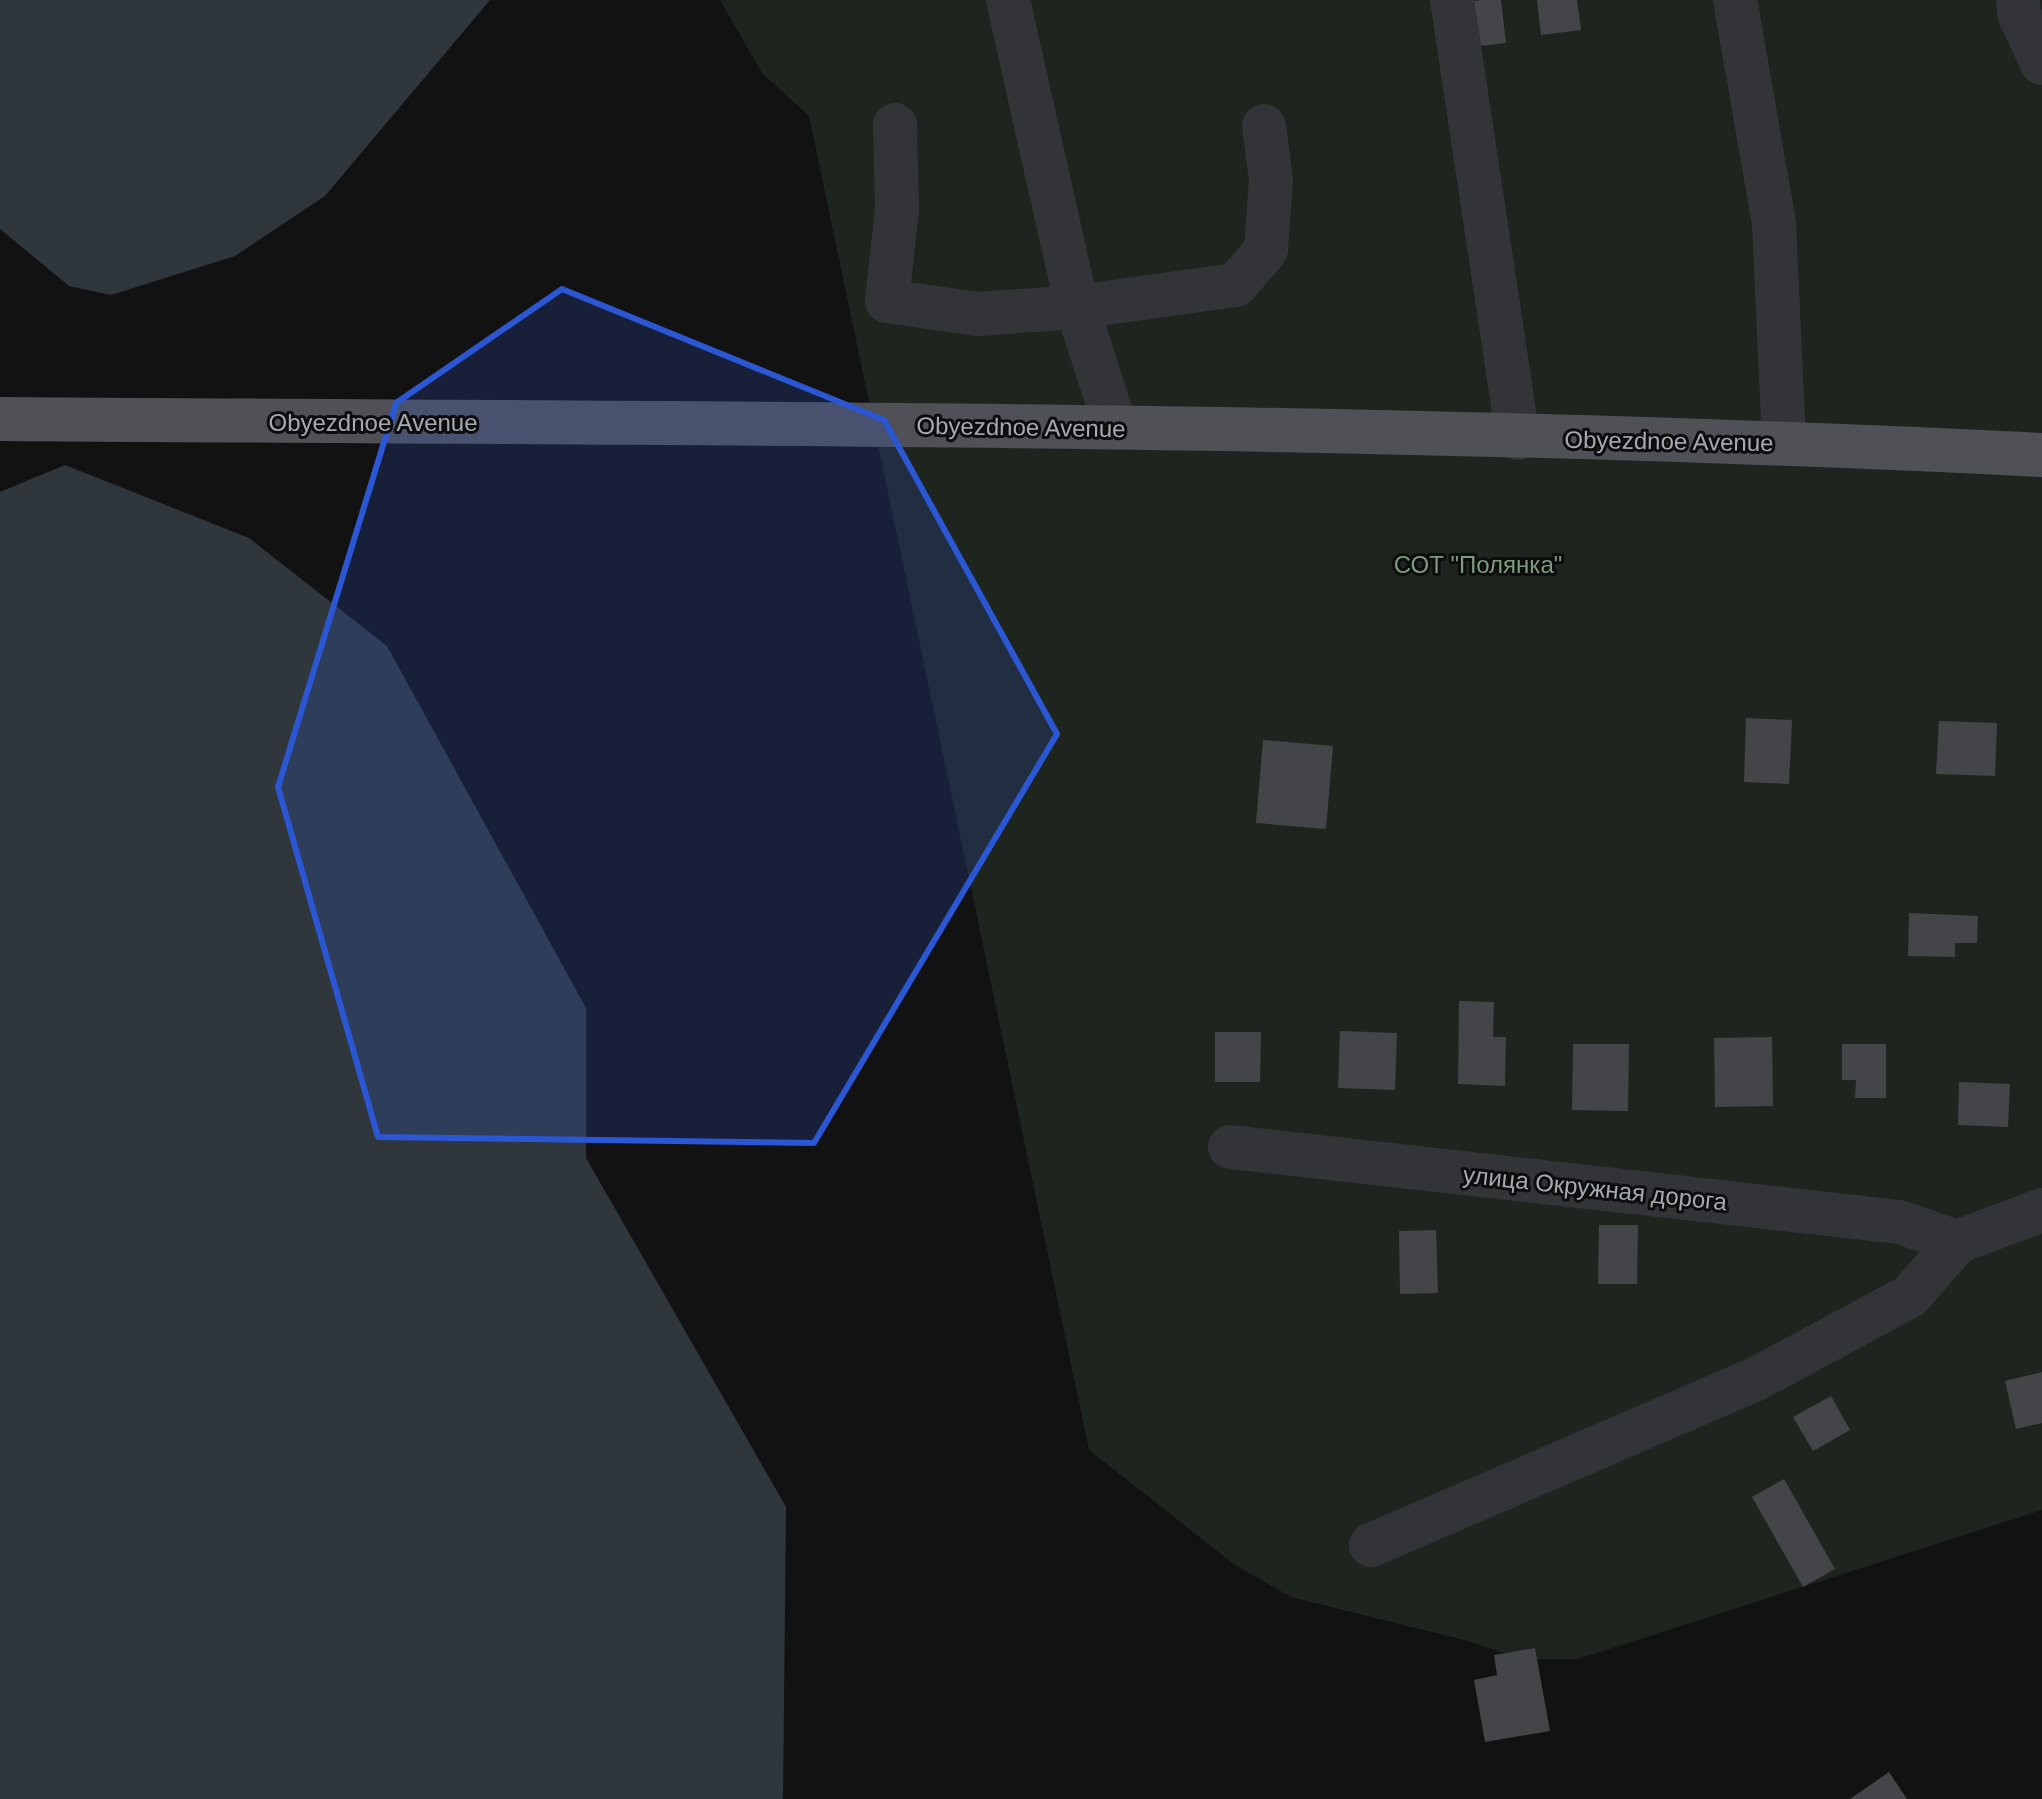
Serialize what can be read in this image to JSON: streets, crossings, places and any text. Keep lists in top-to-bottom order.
{
  "streets": {
    "main road": ["Obyezdnoe Avenue"],
    "street": ["улица Окружная дорога"]
  },
  "parks": ["СОТ \"Полянка\""]
}
